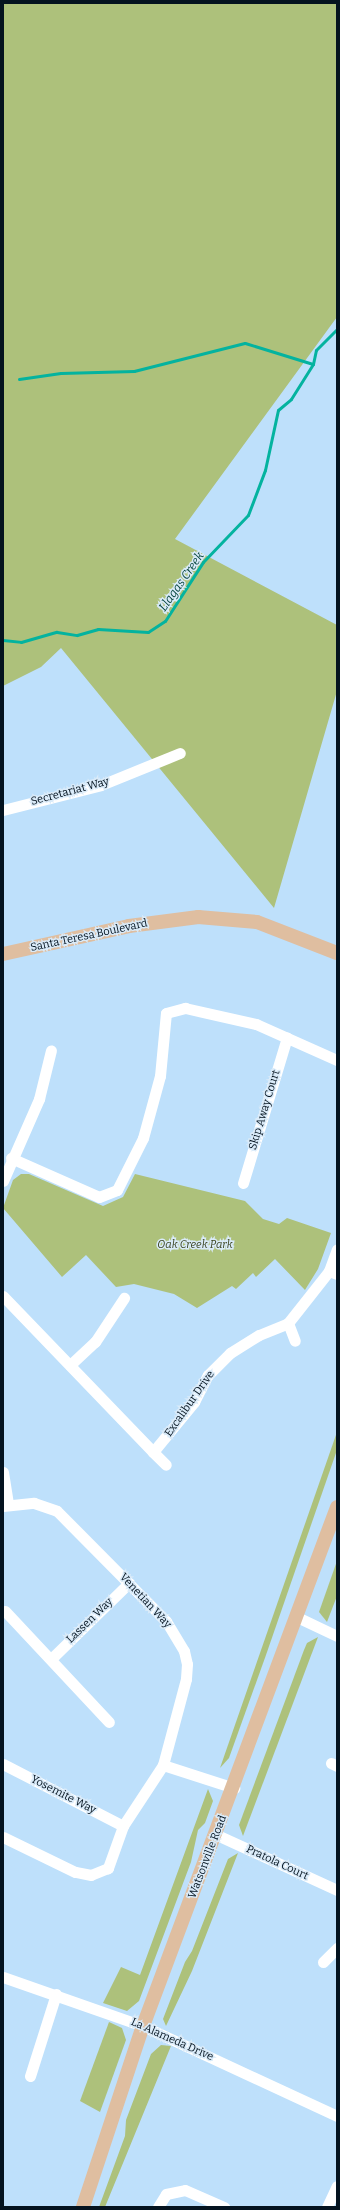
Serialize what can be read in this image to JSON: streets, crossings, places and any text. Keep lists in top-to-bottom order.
{
  "streets": {
    "main road": ["Santa Teresa Boulevard", "Watsonville Road"],
    "street": [
      "Secretariat Way",
      "Skip Away Court",
      "Excalibur Drive",
      "Venetian Way",
      "Lassen Way",
      "Yosemite Way",
      "Pratola Court",
      "La Alameda Drive"
    ]
  },
  "crossings": [
    ["Venetian Way", "Lassen Way"],
    ["Venetian Way", "Yosemite Way"],
    ["Watsonville Road", "Pratola Court"],
    ["Watsonville Road", "La Alameda Drive"]
  ],
  "water": ["Llagas Creek"],
  "parks": ["Oak Creek Park"]
}
